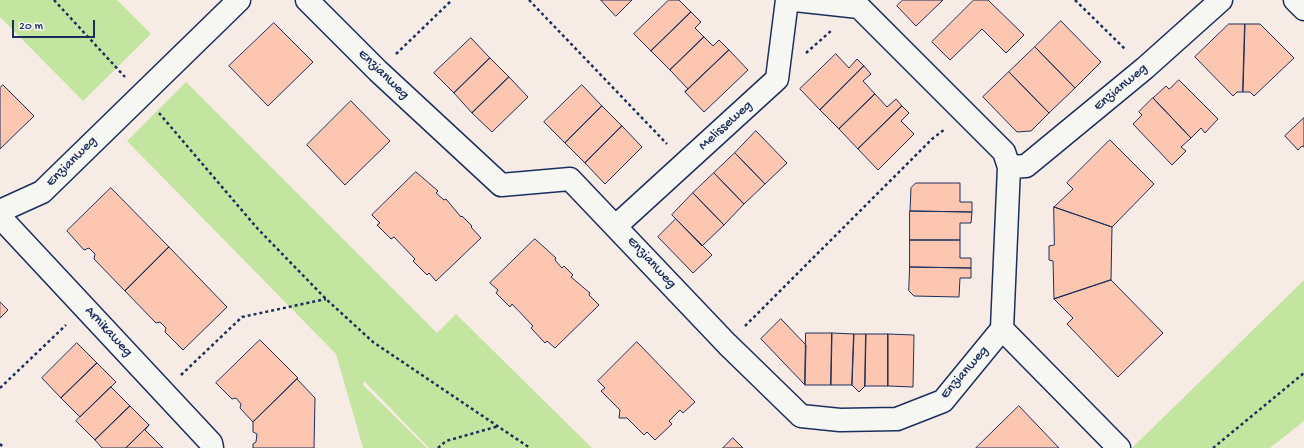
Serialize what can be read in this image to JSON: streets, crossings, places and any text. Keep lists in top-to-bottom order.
{
  "streets": {
    "street": ["Enzianweg", "Melisseweg", "Arnikaweg"]
  },
  "crossings": [
    ["Enzianweg", "Melisseweg"]
  ],
  "scale_bar": "20 m"
}
